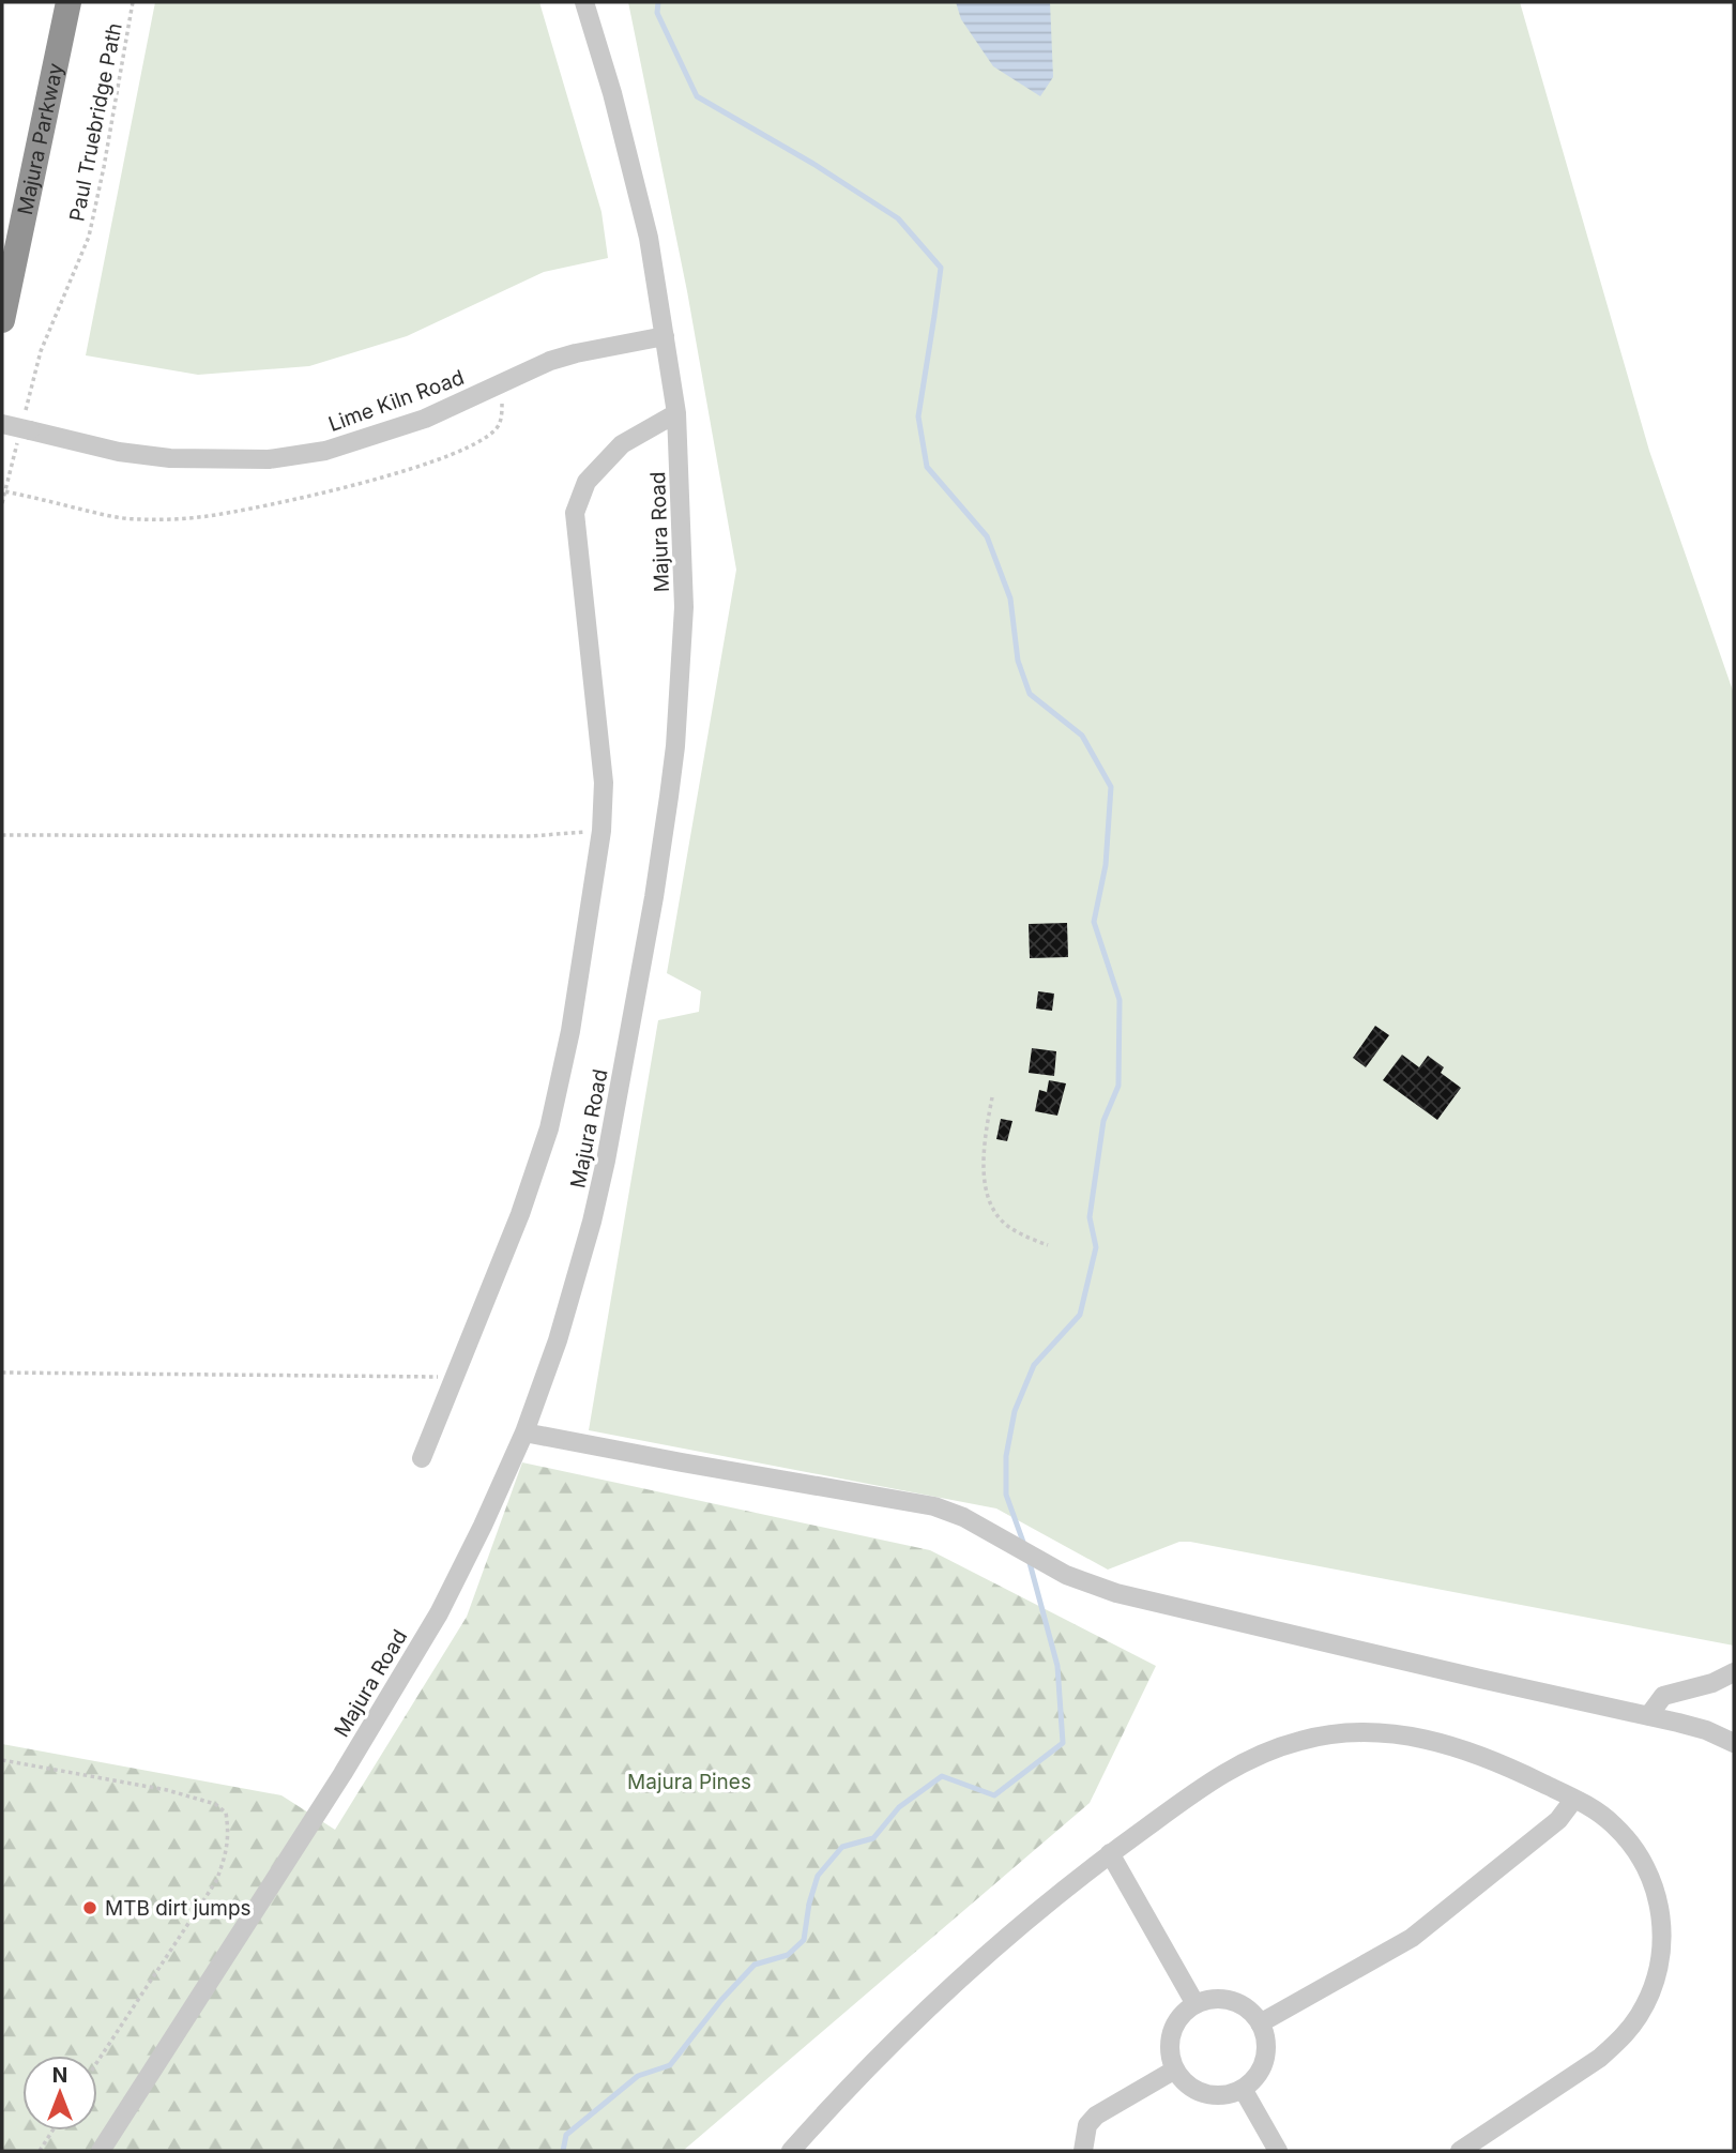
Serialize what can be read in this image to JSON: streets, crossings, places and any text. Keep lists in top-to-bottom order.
{
  "streets": {
    "highway": ["Majura Parkway"],
    "street": ["Lime Kiln Road", "Majura Road"],
    "path": ["Paul Truebridge Path"]
  },
  "crossings": [
    ["Paul Truebridge Path", "Lime Kiln Road"],
    ["Lime Kiln Road", "Majura Road"]
  ],
  "parks": ["Majura Pines"],
  "places": ["MTB dirt jumps"],
  "north": "top"
}
